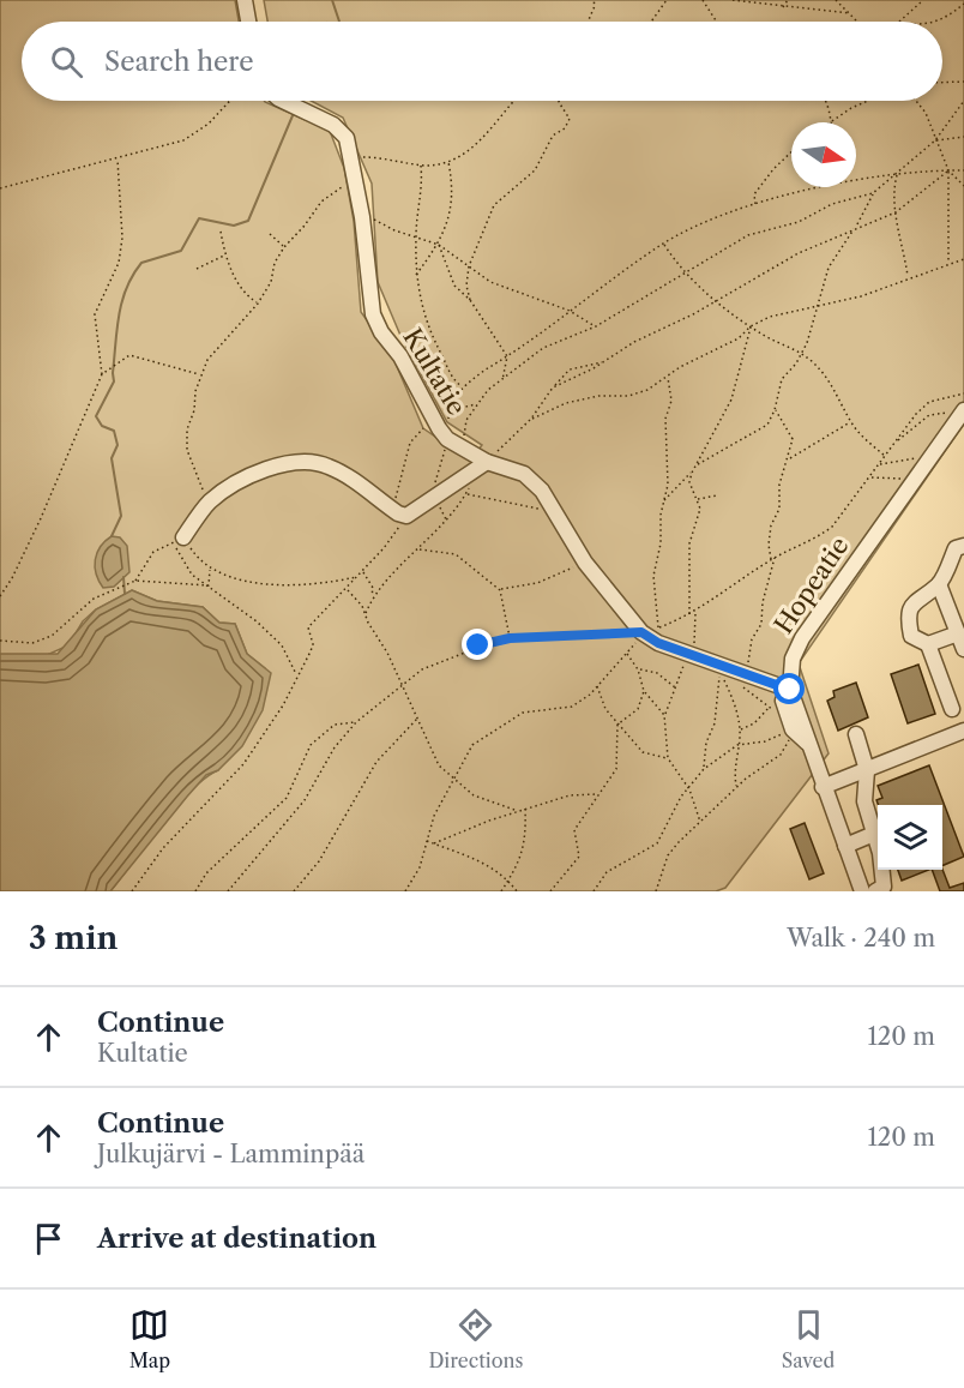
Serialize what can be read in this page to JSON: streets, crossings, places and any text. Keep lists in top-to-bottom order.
{
  "streets": {
    "street": ["Kultatie", "Hopeatie"]
  },
  "crossings": [
    ["Kultatie", "Hopeatie"]
  ],
  "north": "right",
  "page": {
    "search": "Search here",
    "heading": ["3 min", "Walk · 240 m"],
    "list": [
      ["Continue", "Kultatie", "120 m"],
      ["Continue", "Julkujärvi - Lamminpää", "120 m"],
      "Arrive at destination"
    ],
    "nav": ["Map", "Directions", "Saved"]
  }
}
